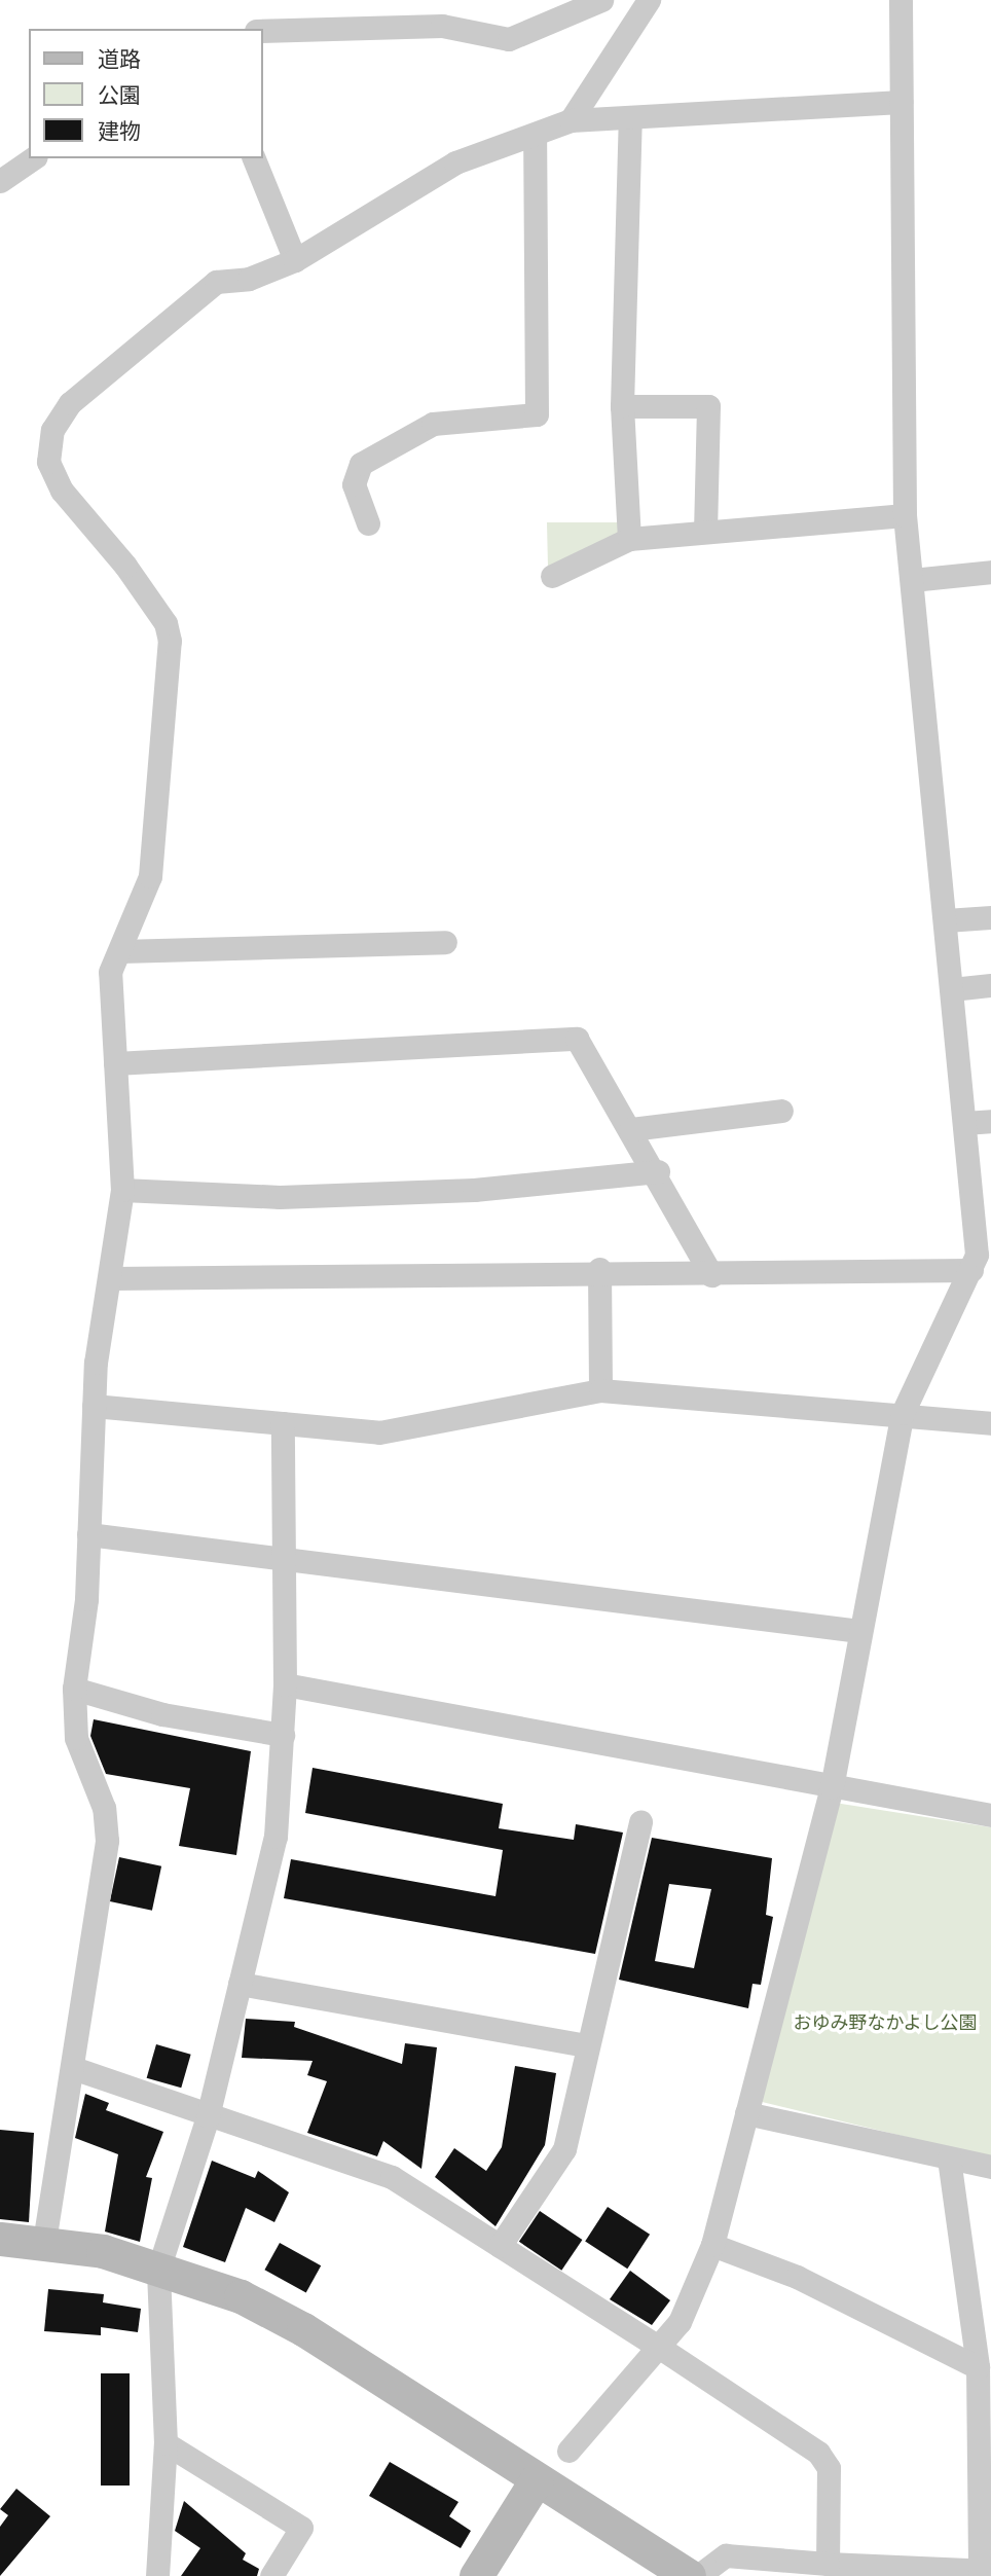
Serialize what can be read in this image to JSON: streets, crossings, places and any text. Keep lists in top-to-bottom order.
{
  "parks": ["おゆみ野なかよし公園"],
  "legend": ["道路", "公園", "建物"]
}
